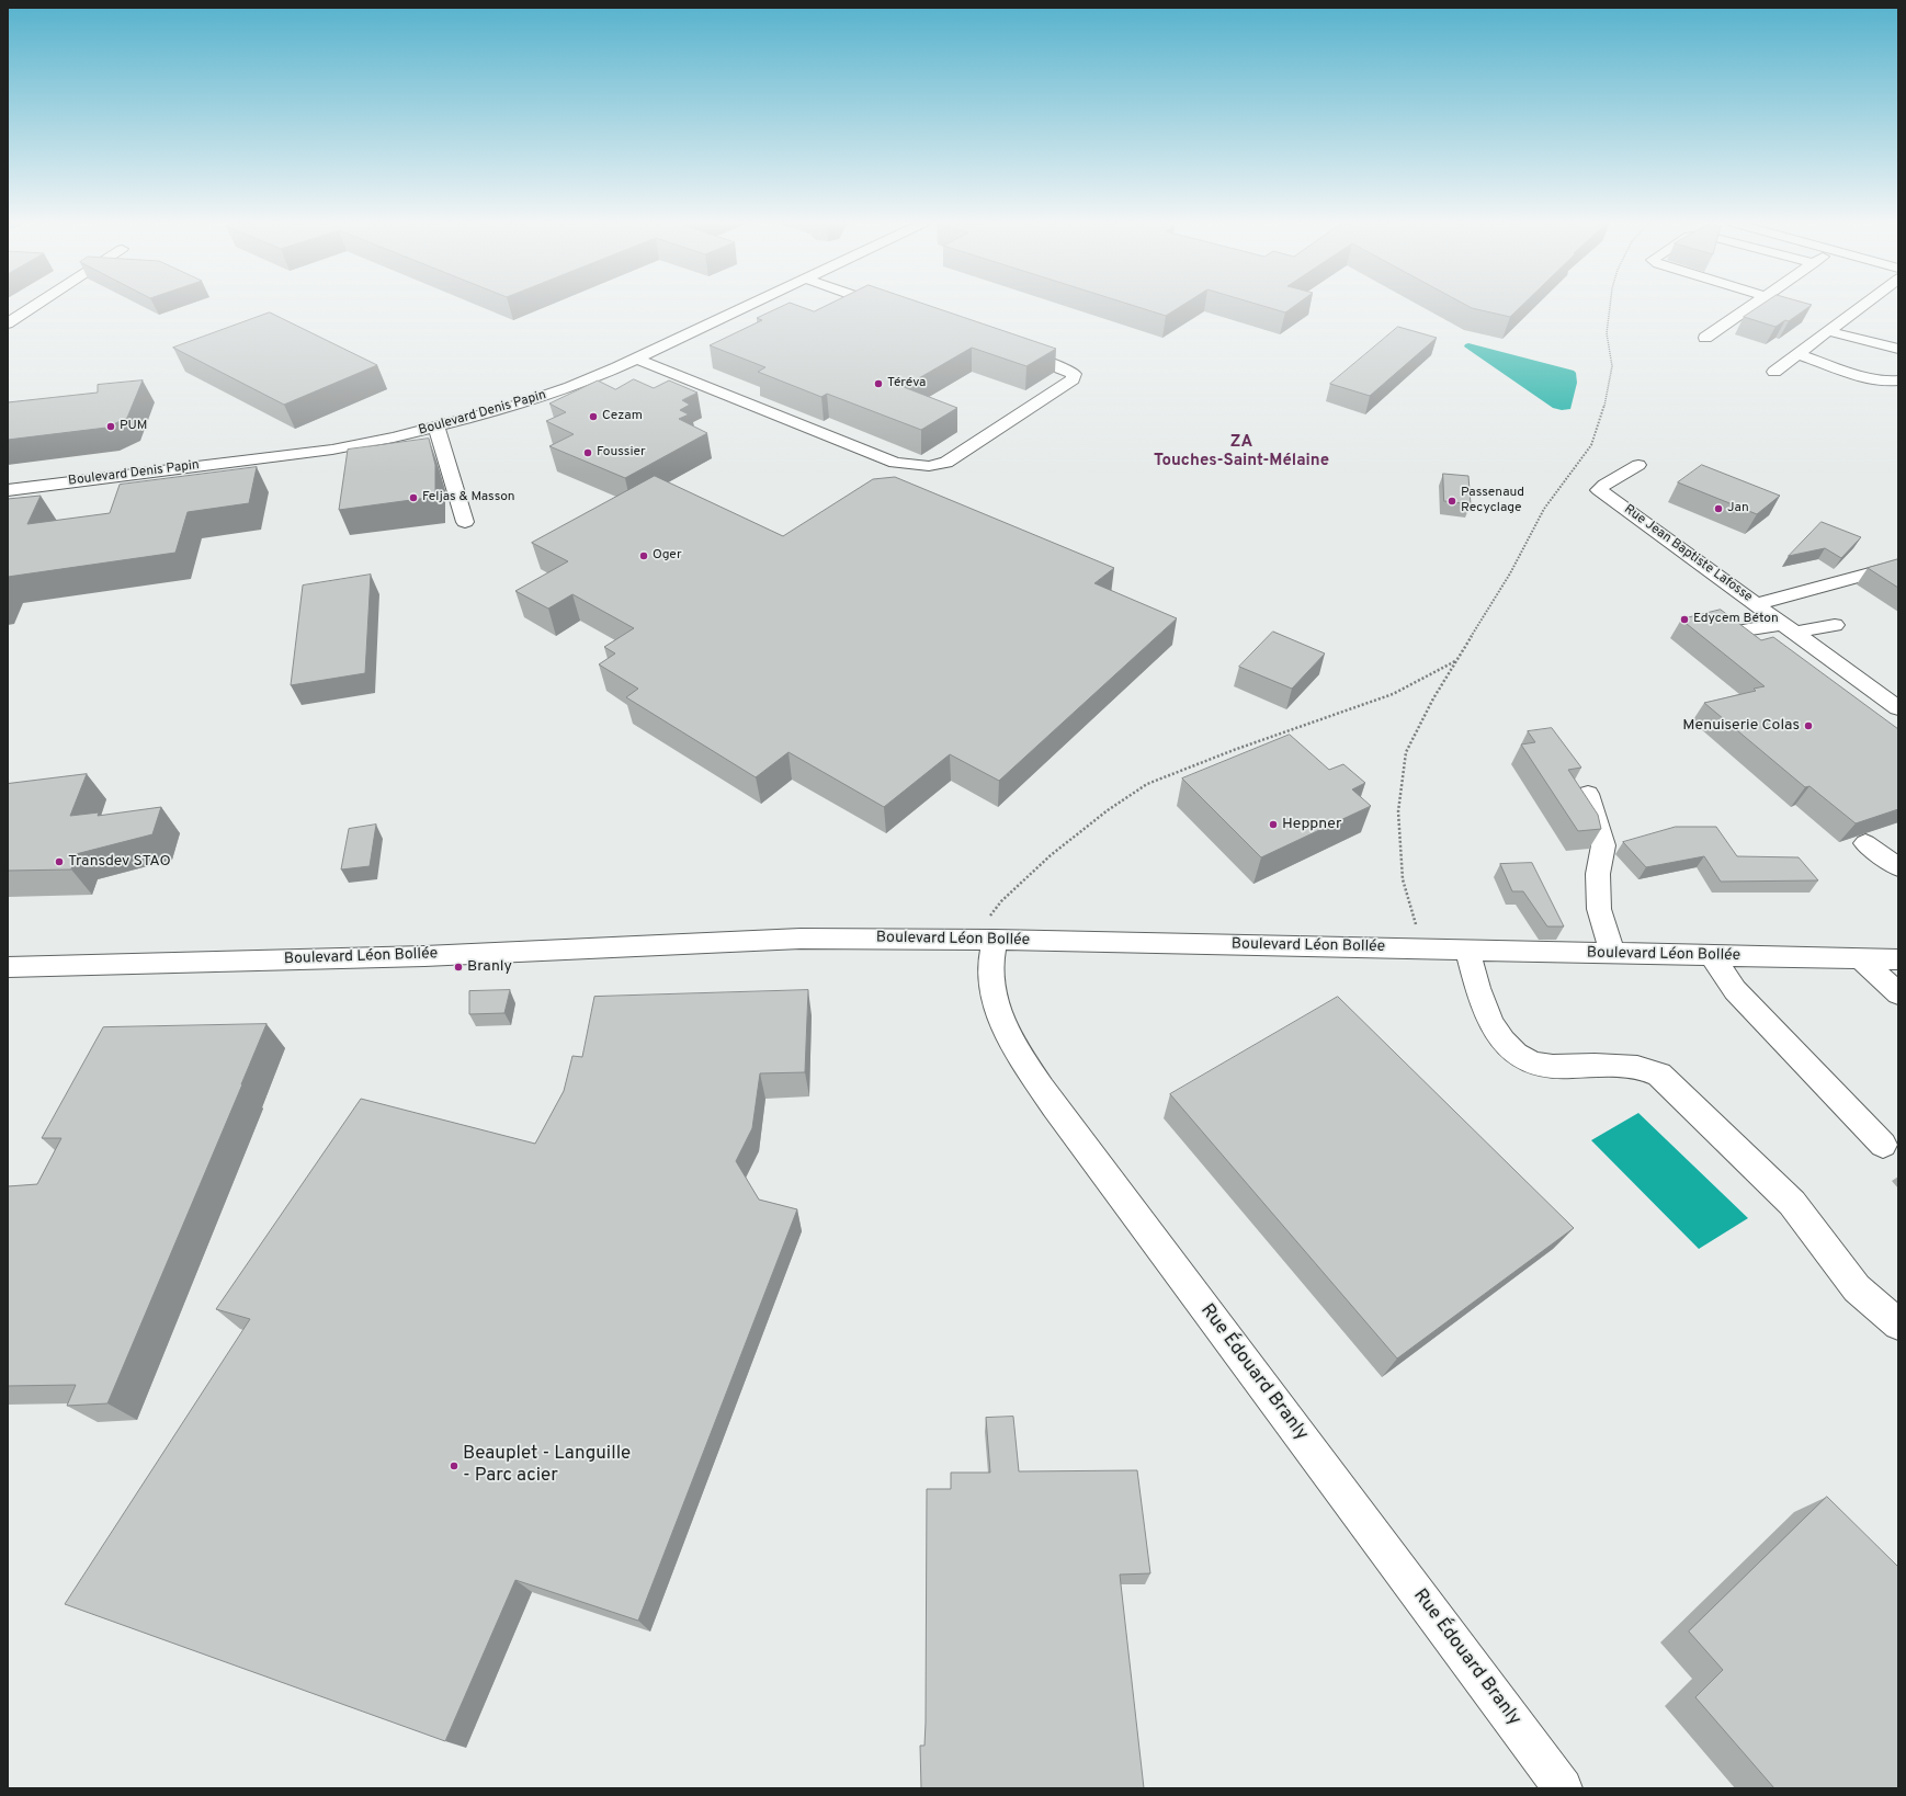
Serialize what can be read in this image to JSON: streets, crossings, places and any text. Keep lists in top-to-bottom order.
{
  "streets": {
    "street": [
      "Boulevard Denis Papin",
      "Rue Jean Baptiste Lafosse",
      "Boulevard Léon Bollée",
      "Rue Édouard Branly"
    ]
  },
  "crossings": [
    ["Boulevard Léon Bollée", "Rue Édouard Branly"]
  ],
  "districts": ["ZA Touches-Saint-Mélaine"],
  "places": [
    "Téréva",
    "Cezam",
    "PUM",
    "Foussier",
    "Feljas & Masson",
    "Passenaud Recyclage",
    "Jan",
    "Oger",
    "Edycem Béton",
    "Menuiserie Colas",
    "Heppner",
    "Transdev STAO",
    "Branly",
    "Beauplet - Languille - Parc acier"
  ]
}
